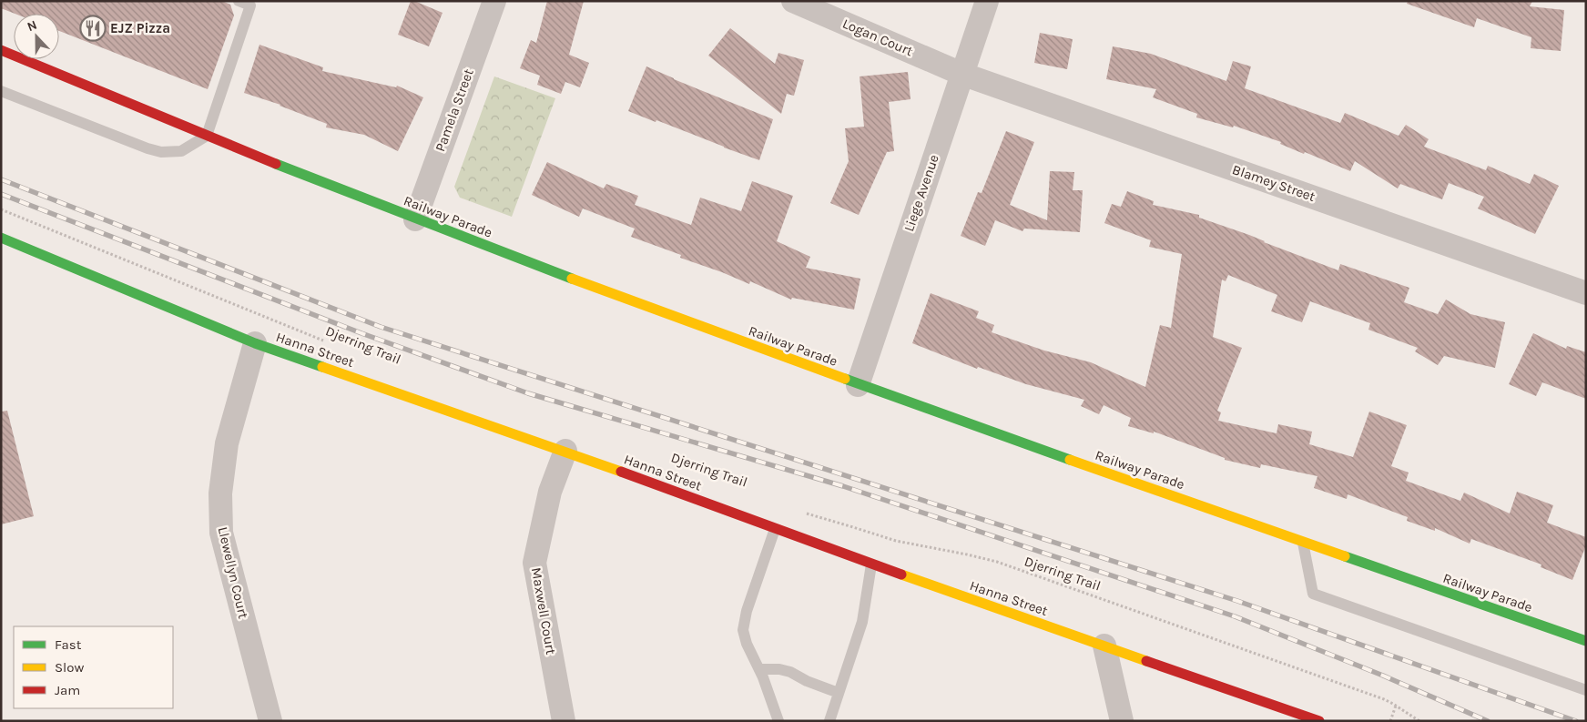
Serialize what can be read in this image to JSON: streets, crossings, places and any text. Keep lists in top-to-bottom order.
{
  "streets": {
    "main road": ["Railway Parade", "Hanna Street"],
    "street": [
      "Logan Court",
      "Pamela Street",
      "Blamey Street",
      "Liege Avenue",
      "Llewellyn Court",
      "Maxwell Court"
    ],
    "path": ["Djerring Trail"]
  },
  "crossings": [
    ["Logan Court", "Blamey Street"],
    ["Logan Court", "Liege Avenue"],
    ["Pamela Street", "Railway Parade"],
    ["Blamey Street", "Liege Avenue"],
    ["Liege Avenue", "Railway Parade"],
    ["Hanna Street", "Llewellyn Court"],
    ["Hanna Street", "Maxwell Court"]
  ],
  "places": {
    "restaurant": ["EJZ Pizza"]
  },
  "legend": ["Fast", "Slow", "Jam"],
  "north": "top"
}
